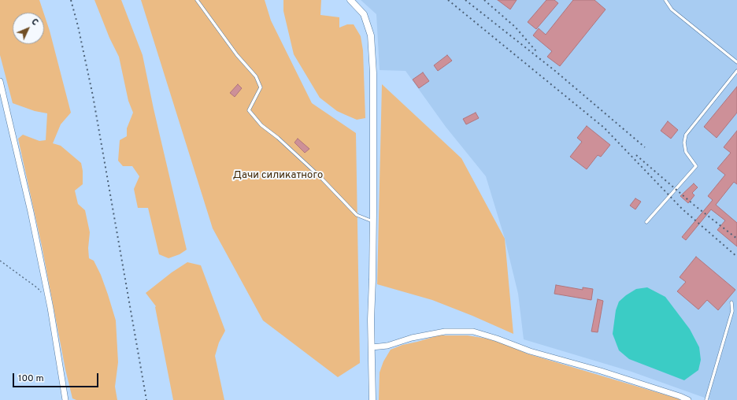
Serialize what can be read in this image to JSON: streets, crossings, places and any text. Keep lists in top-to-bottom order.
{
  "parks": ["Дачи силикатного"],
  "scale_bar": "100 m",
  "north": "top right"
}
